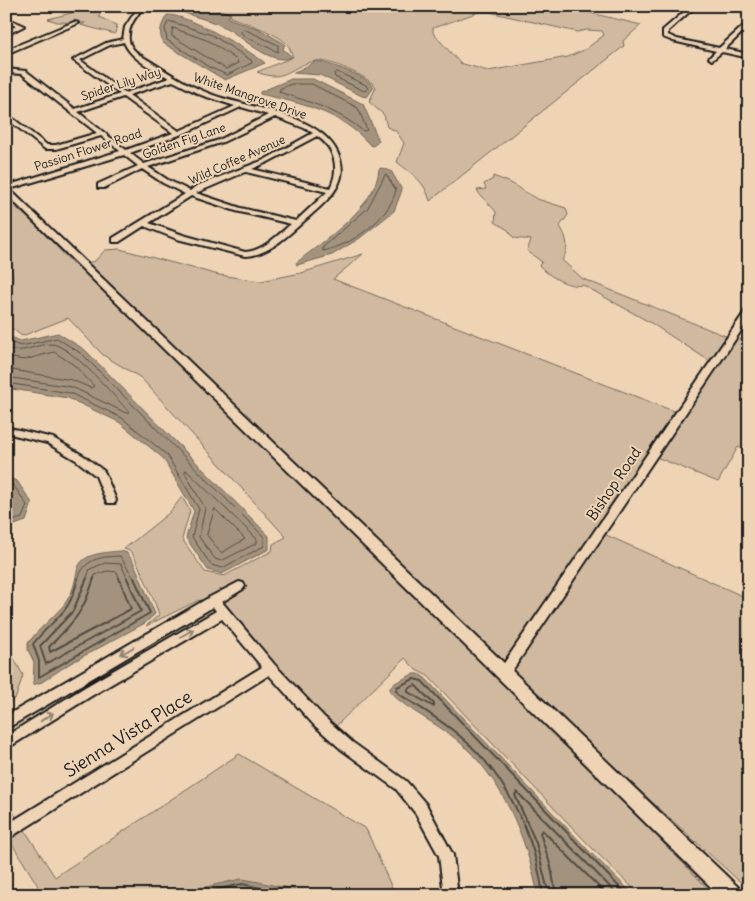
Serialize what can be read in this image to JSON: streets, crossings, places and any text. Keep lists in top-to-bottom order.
{
  "streets": {
    "street": [
      "Spider Lily Way",
      "White Mangrove Drive",
      "Golden Fig Lane",
      "Passion Flower Road",
      "Wild Coffee Avenue",
      "Bishop Road",
      "Sienna Vista Place"
    ]
  },
  "crossings": [
    ["Spider Lily Way", "White Mangrove Drive"],
    ["White Mangrove Drive", "Golden Fig Lane"],
    ["White Mangrove Drive", "Passion Flower Road"],
    ["White Mangrove Drive", "Wild Coffee Avenue"]
  ]
}
